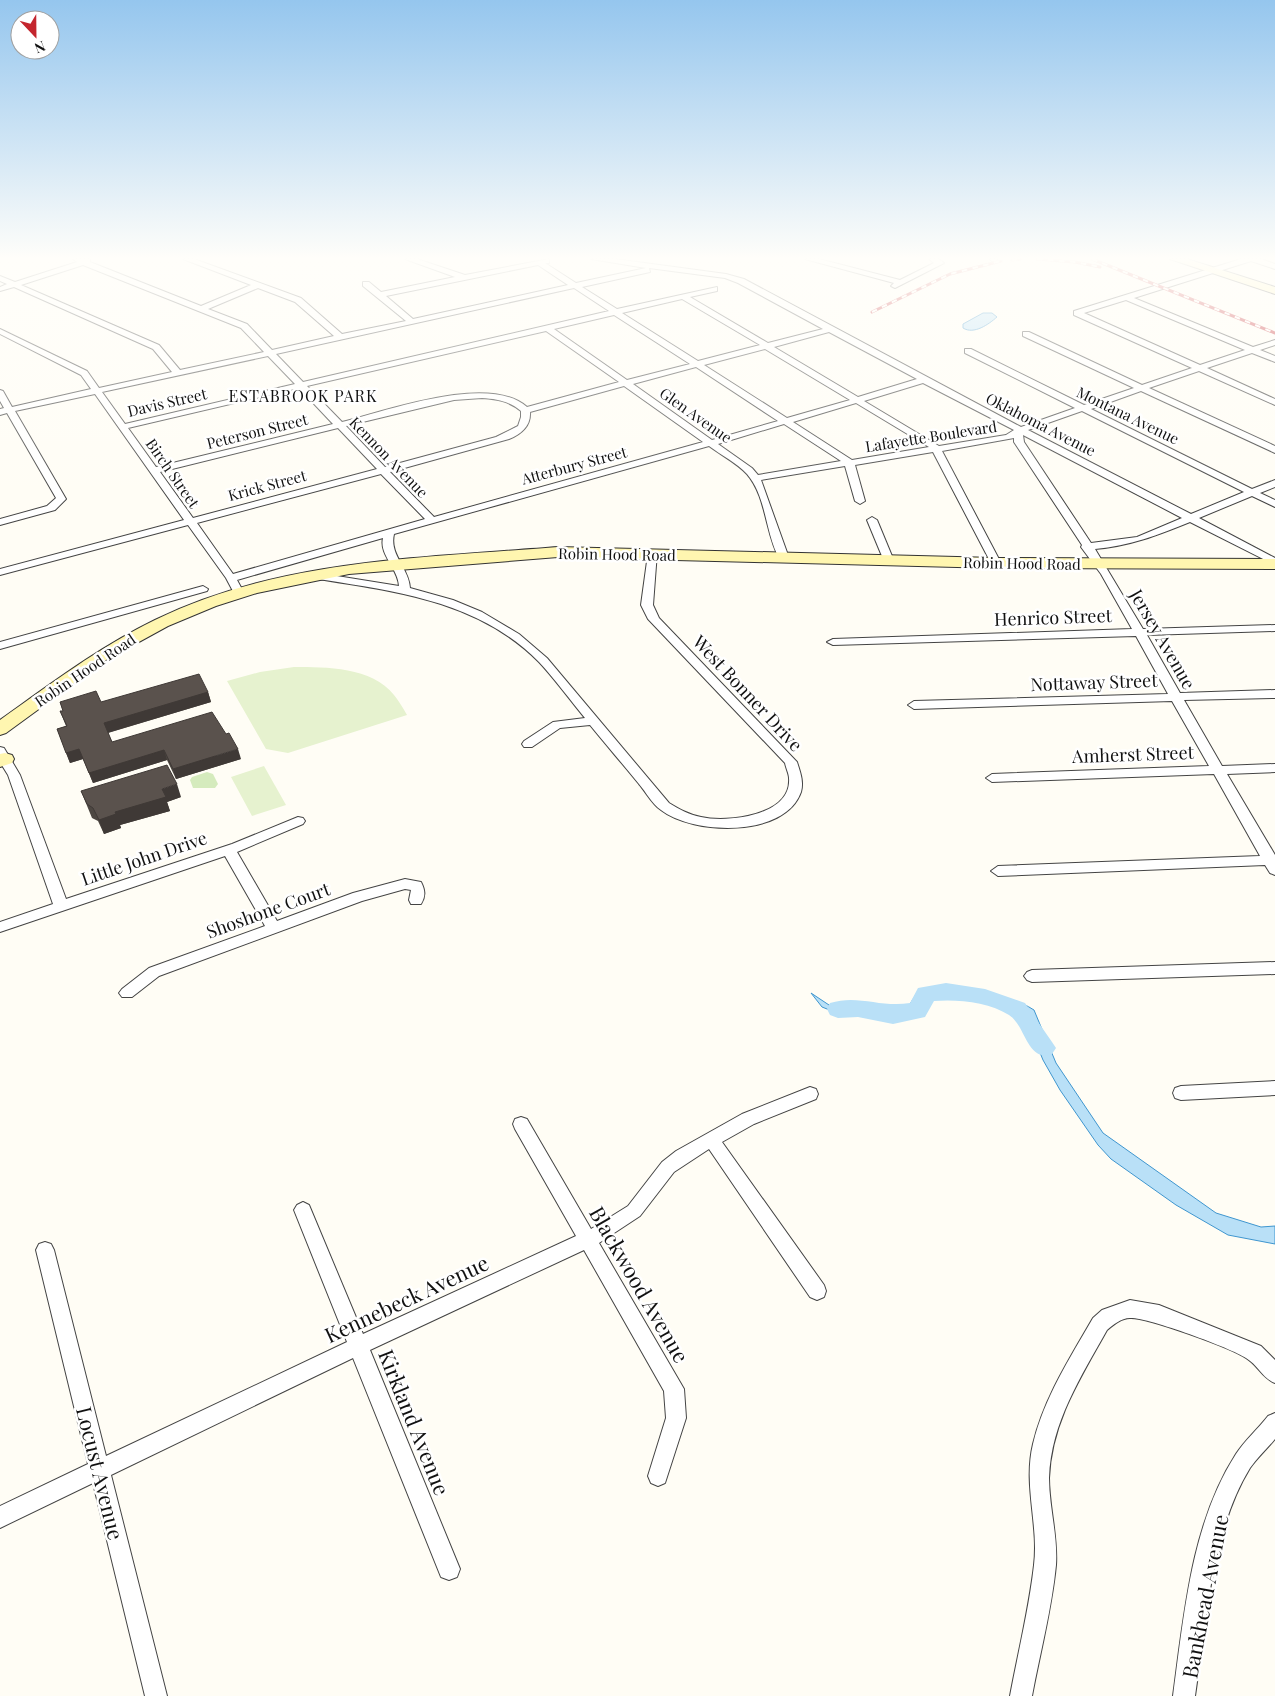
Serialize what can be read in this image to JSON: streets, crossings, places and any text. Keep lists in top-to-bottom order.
{
  "streets": {
    "street": [
      "Davis Street",
      "Glen Avenue",
      "Montana Avenue",
      "Oklahoma Avenue",
      "Peterson Street",
      "Lafayette Boulevard",
      "Kennon Avenue",
      "Atterbury Street",
      "Birch Street",
      "Krick Street",
      "Robin Hood Road",
      "Henrico Street",
      "Jersey Avenue",
      "Nottaway Street",
      "West Bonner Drive",
      "Amherst Street",
      "Little John Drive",
      "Shoshone Court",
      "Blackwood Avenue",
      "Kennebeck Avenue",
      "Kirkland Avenue",
      "Locust Avenue",
      "Bankhead Avenue"
    ]
  },
  "crossings": [
    ["Davis Street", "Kennon Avenue"],
    ["Davis Street", "Birch Street"],
    ["Glen Avenue", "Lafayette Boulevard"],
    ["Glen Avenue", "Atterbury Street"],
    ["Montana Avenue", "Lafayette Boulevard"],
    ["Oklahoma Avenue", "Lafayette Boulevard"],
    ["Oklahoma Avenue", "Atterbury Street"],
    ["Oklahoma Avenue", "Robin Hood Road"],
    ["Oklahoma Avenue", "Jersey Avenue"],
    ["Peterson Street", "Kennon Avenue"],
    ["Peterson Street", "Birch Street"],
    ["Peterson Street", "Krick Street"],
    ["Lafayette Boulevard", "Jersey Avenue"],
    ["Kennon Avenue", "Atterbury Street"],
    ["Kennon Avenue", "Krick Street"],
    ["Atterbury Street", "Birch Street"],
    ["Birch Street", "Krick Street"],
    ["Birch Street", "Robin Hood Road"],
    ["Robin Hood Road", "Jersey Avenue"],
    ["Robin Hood Road", "West Bonner Drive"],
    ["Henrico Street", "Jersey Avenue"],
    ["Jersey Avenue", "Nottaway Street"],
    ["Jersey Avenue", "Amherst Street"],
    ["Blackwood Avenue", "Kennebeck Avenue"],
    ["Kennebeck Avenue", "Kirkland Avenue"],
    ["Kennebeck Avenue", "Locust Avenue"]
  ],
  "districts": ["ESTABROOK PARK"],
  "north": "bottom"
}
